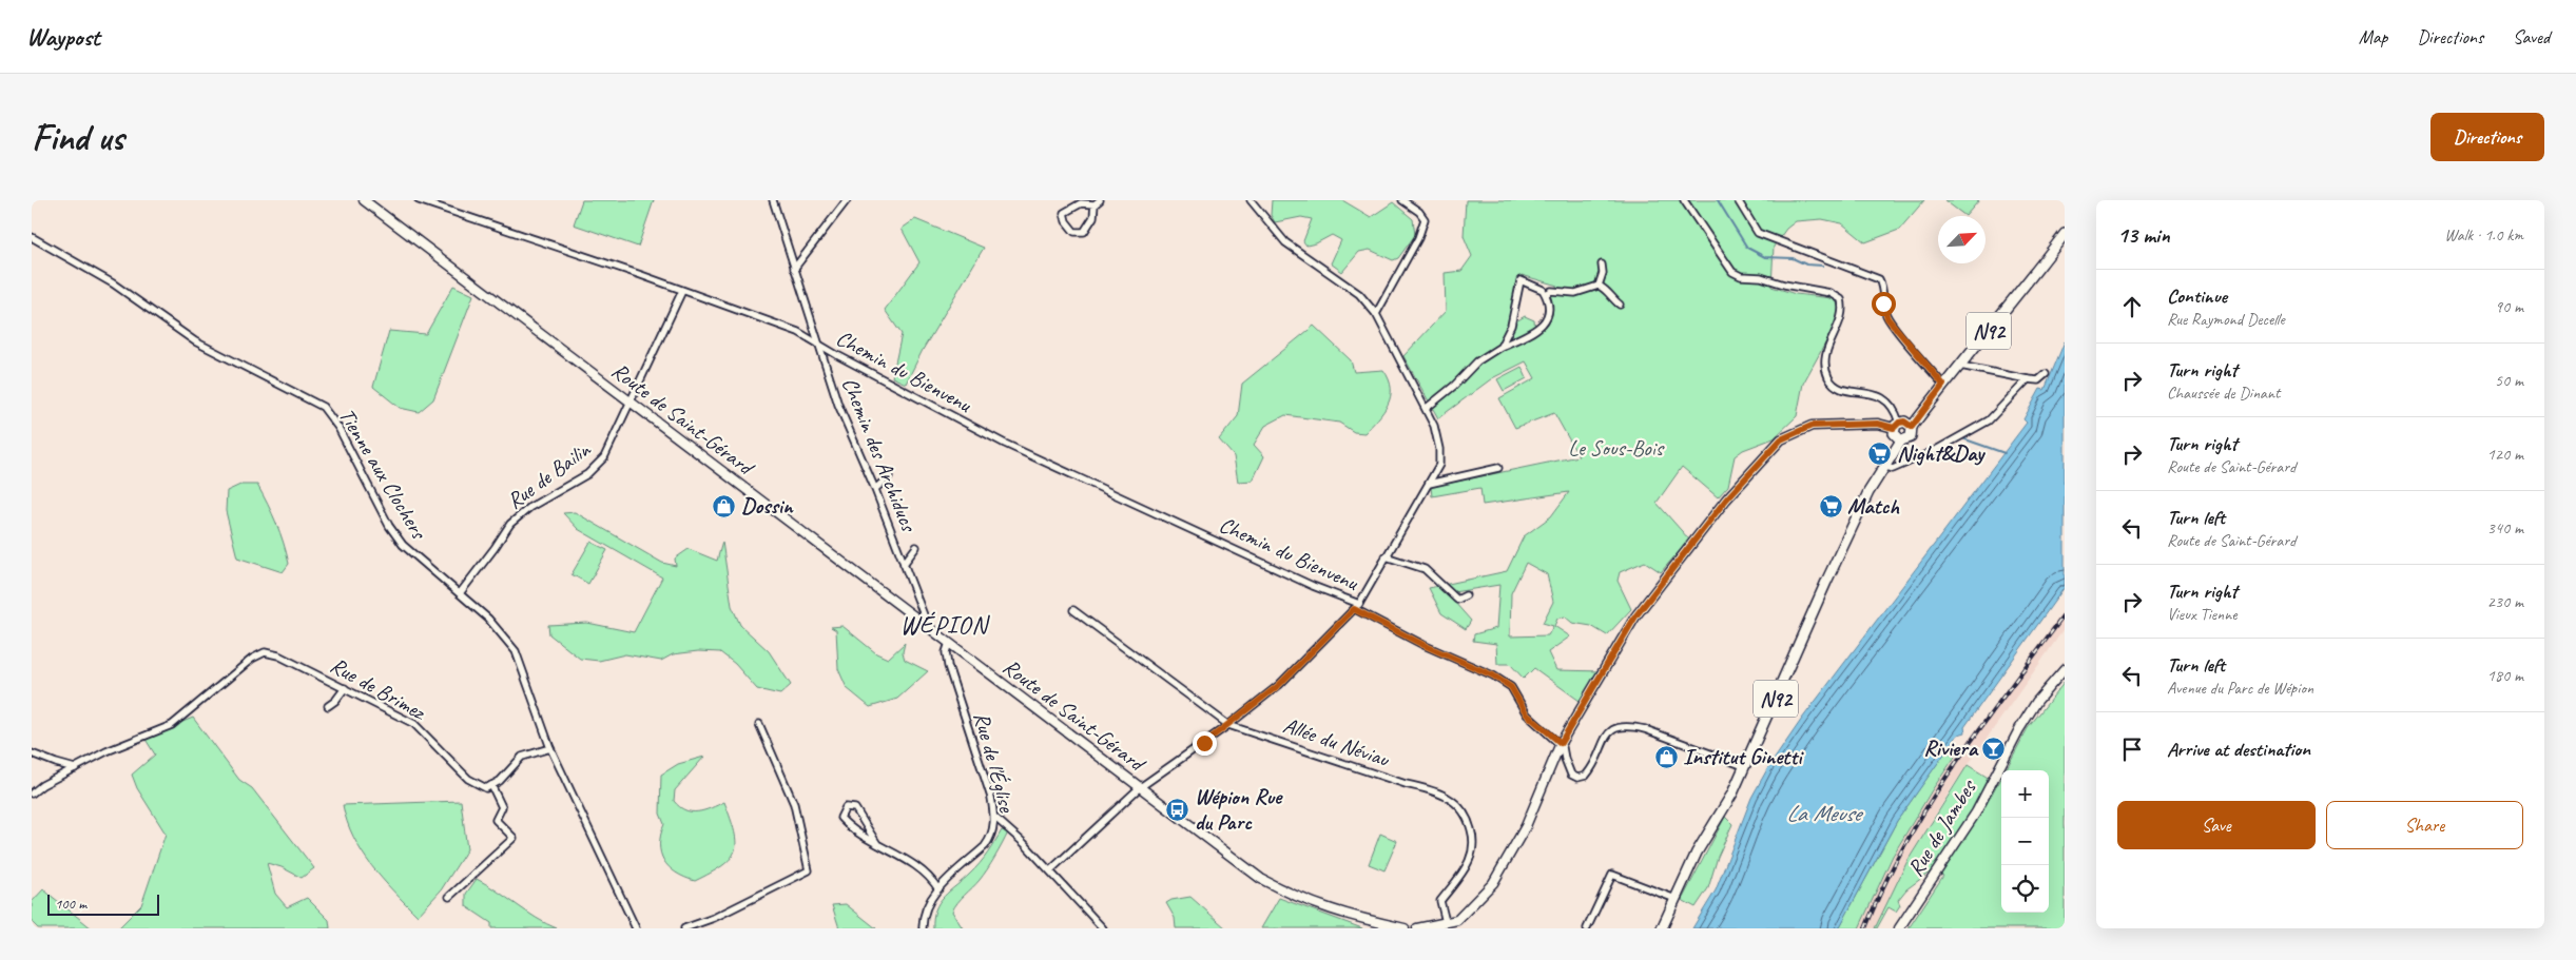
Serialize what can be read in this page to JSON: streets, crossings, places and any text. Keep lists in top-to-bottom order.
{
  "streets": {
    "main road": ["N92", "Route de Saint-Gérard", "Rue de Jambes"],
    "street": [
      "Chemin du Bienvenu",
      "Chemin des Archiducs",
      "Tienne aux Clochers",
      "Rue de Bailin",
      "Rue de Brimez",
      "Allée du Néviau",
      "Rue de l'Église"
    ]
  },
  "crossings": [
    ["Chemin du Bienvenu", "Chemin des Archiducs"],
    ["Chemin du Bienvenu", "Rue de Bailin"],
    ["Route de Saint-Gérard", "Chemin des Archiducs"],
    ["Route de Saint-Gérard", "Rue de Bailin"],
    ["Route de Saint-Gérard", "Rue de l'Église"],
    ["Tienne aux Clochers", "Rue de Bailin"]
  ],
  "districts": ["WÉPION"],
  "water": ["La Meuse"],
  "parks": ["Le Sous-Bois"],
  "places": {
    "supermarket": ["Night&Day", "Match"],
    "shop": ["Dossin", "Institut Ginetti"],
    "bar": ["Riviera"],
    "bus stop": ["Wépion Rue du Parc"]
  },
  "scale_bar": "100 m",
  "north": "top right",
  "page": {
    "header": "Waypost",
    "nav": ["Map", "Directions", "Saved"],
    "buttons": [
      "Directions",
      ["Save", "Share"]
    ],
    "title": "Find us",
    "heading": ["13 min", "Walk · 1.0 km"],
    "list": [
      ["Continue", "Rue Raymond Decelle", "90 m"],
      ["Turn right", "Chaussée de Dinant", "50 m"],
      ["Turn right", "Route de Saint-Gérard", "120 m"],
      ["Turn left", "Route de Saint-Gérard", "340 m"],
      ["Turn right", "Vieux Tienne", "230 m"],
      ["Turn left", "Avenue du Parc de Wépion", "180 m"],
      "Arrive at destination"
    ],
    "map_buttons": ["+", "−"],
    "scale": "100 m"
  }
}
